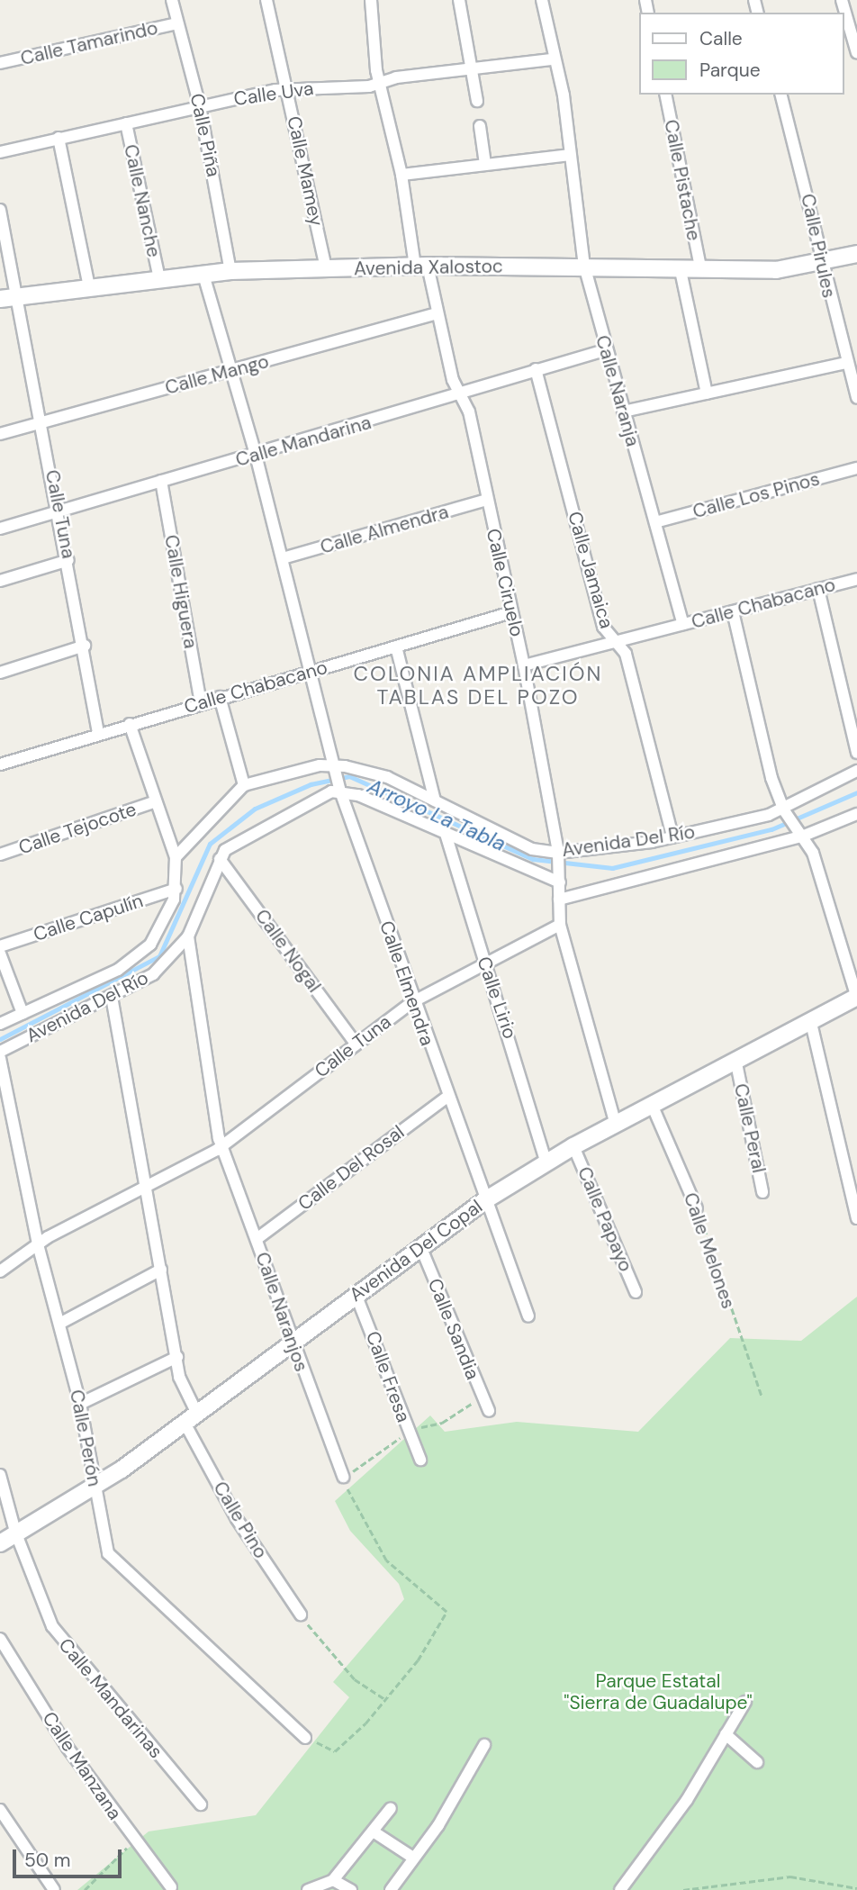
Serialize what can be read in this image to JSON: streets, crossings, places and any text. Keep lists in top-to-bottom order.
{
  "streets": {
    "street": [
      "Calle Tamarindo",
      "Calle Uva",
      "Calle Piña",
      "Calle Mamey",
      "Calle Pistache",
      "Calle Nanche",
      "Calle Pirules",
      "Avenida Xalostoc",
      "Calle Mango",
      "Calle Naranja",
      "Calle Mandarina",
      "Calle Los Pinos",
      "Calle Tuna",
      "Calle Almendra",
      "Calle Jamaica",
      "Calle Ciruelo",
      "Calle Higuera",
      "Calle Chabacano",
      "Calle Tejocote",
      "Avenida Del Río",
      "Calle Capulín",
      "Calle Nogal",
      "Calle Elmendra",
      "Calle Lirio",
      "Calle Peral",
      "Calle Del Rosal",
      "Calle Papayo",
      "Avenida Del Copal",
      "Calle Melones",
      "Calle Naranjos",
      "Calle Sandia",
      "Calle Fresa",
      "Calle Perón",
      "Calle Pino",
      "Calle Mandarinas",
      "Calle Manzana"
    ]
  },
  "crossings": [
    ["Calle Tamarindo", "Calle Piña"],
    ["Calle Uva", "Calle Piña"],
    ["Calle Uva", "Calle Mamey"],
    ["Calle Uva", "Calle Nanche"],
    ["Calle Uva", "Calle Naranja"],
    ["Calle Uva", "Calle Ciruelo"],
    ["Calle Piña", "Avenida Xalostoc"],
    ["Calle Mamey", "Avenida Xalostoc"],
    ["Calle Pistache", "Avenida Xalostoc"],
    ["Calle Nanche", "Avenida Xalostoc"],
    ["Calle Pirules", "Avenida Xalostoc"],
    ["Avenida Xalostoc", "Calle Naranja"],
    ["Avenida Xalostoc", "Calle Tuna"],
    ["Avenida Xalostoc", "Calle Ciruelo"],
    ["Calle Mango", "Calle Tuna"],
    ["Calle Mango", "Calle Ciruelo"],
    ["Calle Naranja", "Calle Mandarina"],
    ["Calle Naranja", "Calle Los Pinos"],
    ["Calle Naranja", "Calle Chabacano"],
    ["Calle Mandarina", "Calle Tuna"],
    ["Calle Mandarina", "Calle Jamaica"],
    ["Calle Mandarina", "Calle Ciruelo"],
    ["Calle Mandarina", "Calle Higuera"],
    ["Calle Tuna", "Calle Ciruelo"],
    ["Calle Tuna", "Calle Chabacano"],
    ["Calle Tuna", "Calle Nogal"],
    ["Calle Tuna", "Calle Elmendra"],
    ["Calle Tuna", "Calle Lirio"],
    ["Calle Tuna", "Calle Naranjos"],
    ["Calle Tuna", "Calle Perón"],
    ["Calle Almendra", "Calle Ciruelo"],
    ["Calle Jamaica", "Calle Chabacano"],
    ["Calle Jamaica", "Avenida Del Río"],
    ["Calle Ciruelo", "Calle Chabacano"],
    ["Calle Ciruelo", "Avenida Del Río"],
    ["Calle Ciruelo", "Avenida Del Copal"],
    ["Calle Higuera", "Calle Chabacano"],
    ["Avenida Del Río", "Calle Capulín"],
    ["Avenida Del Río", "Calle Nogal"],
    ["Avenida Del Río", "Calle Elmendra"],
    ["Avenida Del Río", "Calle Lirio"],
    ["Calle Elmendra", "Calle Del Rosal"],
    ["Calle Elmendra", "Avenida Del Copal"],
    ["Calle Lirio", "Avenida Del Copal"],
    ["Calle Peral", "Avenida Del Copal"],
    ["Calle Del Rosal", "Calle Naranjos"],
    ["Calle Papayo", "Avenida Del Copal"],
    ["Avenida Del Copal", "Calle Melones"],
    ["Avenida Del Copal", "Calle Naranjos"],
    ["Avenida Del Copal", "Calle Sandia"],
    ["Avenida Del Copal", "Calle Fresa"],
    ["Avenida Del Copal", "Calle Perón"],
    ["Avenida Del Copal", "Calle Pino"],
    ["Avenida Del Copal", "Calle Mandarinas"]
  ],
  "districts": ["COLONIA AMPLIACIÓN TABLAS DEL POZO"],
  "water": ["Arroyo La Tabla"],
  "parks": ["Parque Estatal \"Sierra de Guadalupe\""],
  "legend": ["Calle", "Parque"],
  "scale_bar": "50 m"
}
